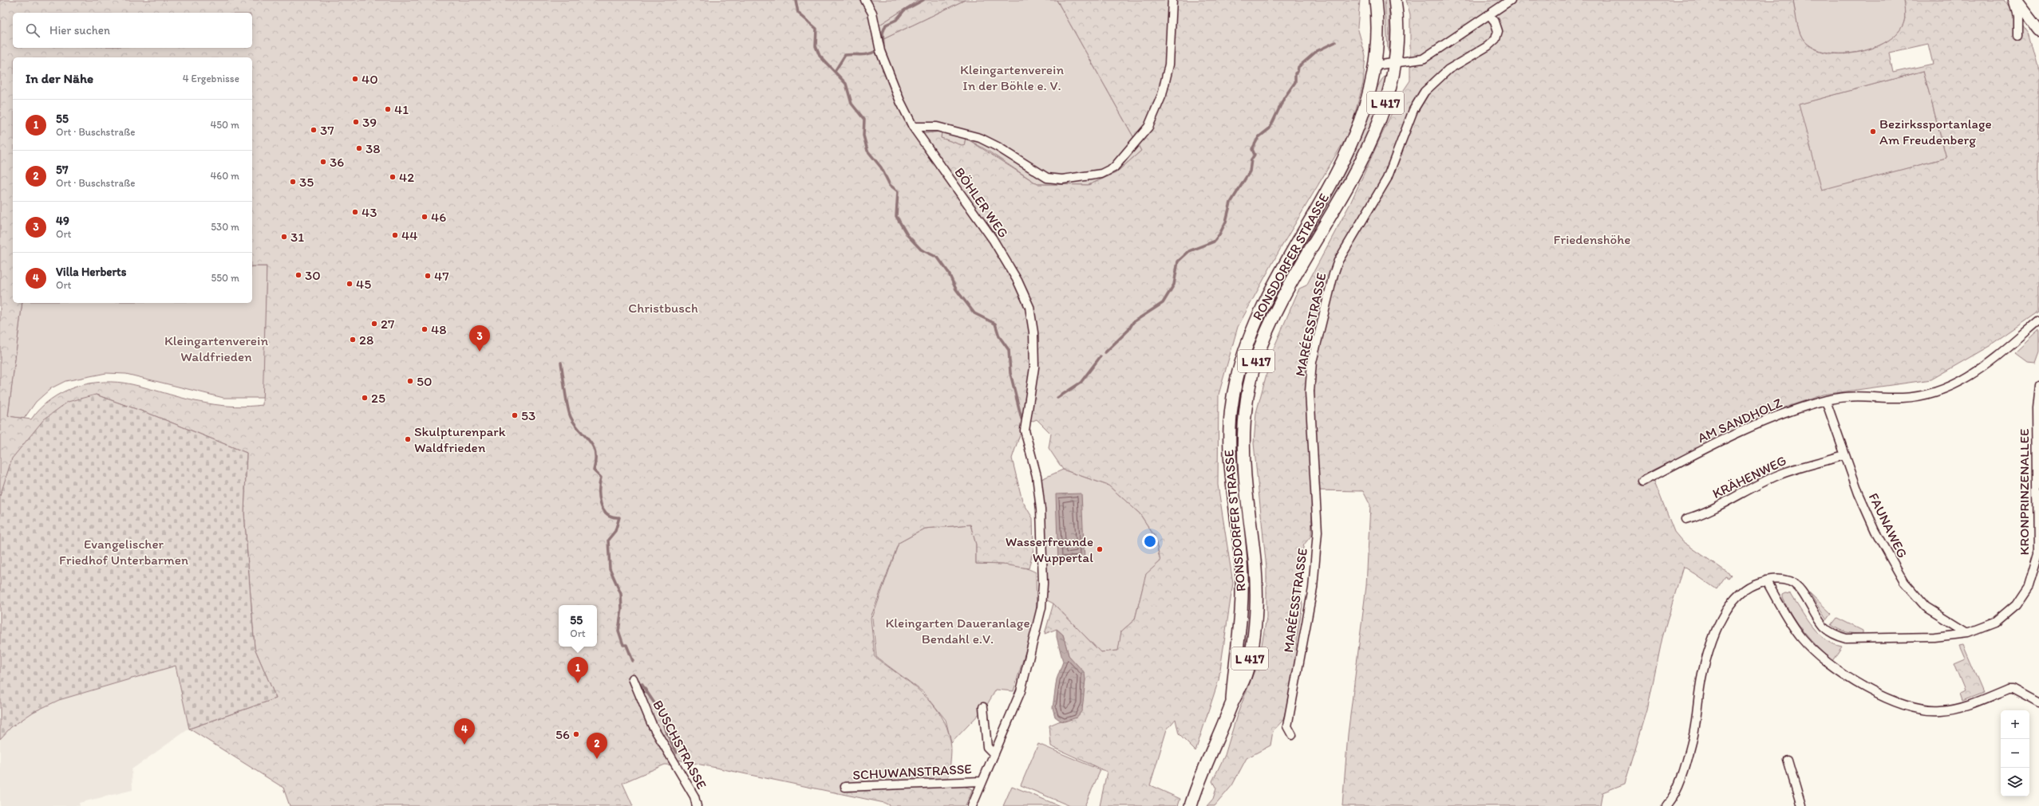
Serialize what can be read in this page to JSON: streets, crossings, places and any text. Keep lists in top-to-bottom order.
{
  "streets": {
    "main road": ["L 417", "RONSDORFER STRASSE"],
    "street": [
      "BÖHLER WEG",
      "MARÉESSTRASSE",
      "AM SANDHOLZ",
      "KRÄHENWEG",
      "KRONPRINZENALLEE",
      "FAUNAWEG",
      "BUSCHSTRASSE",
      "SCHUWANSTRASSE"
    ]
  },
  "crossings": [
    ["AM SANDHOLZ", "FAUNAWEG"],
    ["KRÄHENWEG", "FAUNAWEG"],
    ["KRONPRINZENALLEE", "FAUNAWEG"]
  ],
  "parks": [
    "Kleingartenverein In der Böhle e. V.",
    "Friedenshöhe",
    "Christbusch",
    "Kleingartenverein Waldfrieden",
    "Evangelischer Friedhof Unterbarmen",
    "Kleingarten Daueranlage Bendahl e.V."
  ],
  "places": [
    "40",
    "41",
    "39",
    "37",
    "Bezirkssportanlage Am Freudenberg",
    "38",
    "36",
    "42",
    "35",
    "43",
    "46",
    "44",
    "31",
    "30",
    "47",
    "45",
    "27",
    "48",
    "28",
    "50",
    "25",
    "53",
    "Skulpturenpark Waldfrieden",
    "Wasserfreunde Wuppertal",
    "56"
  ],
  "page": {
    "search": "Hier suchen",
    "heading": ["In der Nähe", "4 Ergebnisse"],
    "list": [
      {
        "mark": "1",
        "name": "55",
        "note": "Ort · Buschstraße",
        "value": "450 m"
      },
      {
        "mark": "2",
        "name": "57",
        "note": "Ort · Buschstraße",
        "value": "460 m"
      },
      {
        "mark": "3",
        "name": "49",
        "note": "Ort",
        "value": "530 m"
      },
      {
        "mark": "4",
        "name": "Villa Herberts",
        "note": "Ort",
        "value": "550 m"
      }
    ],
    "pins": [
      "3",
      "1",
      "4",
      "2"
    ],
    "popup": ["55", "Ort"],
    "map_buttons": ["+", "−"]
  }
}
